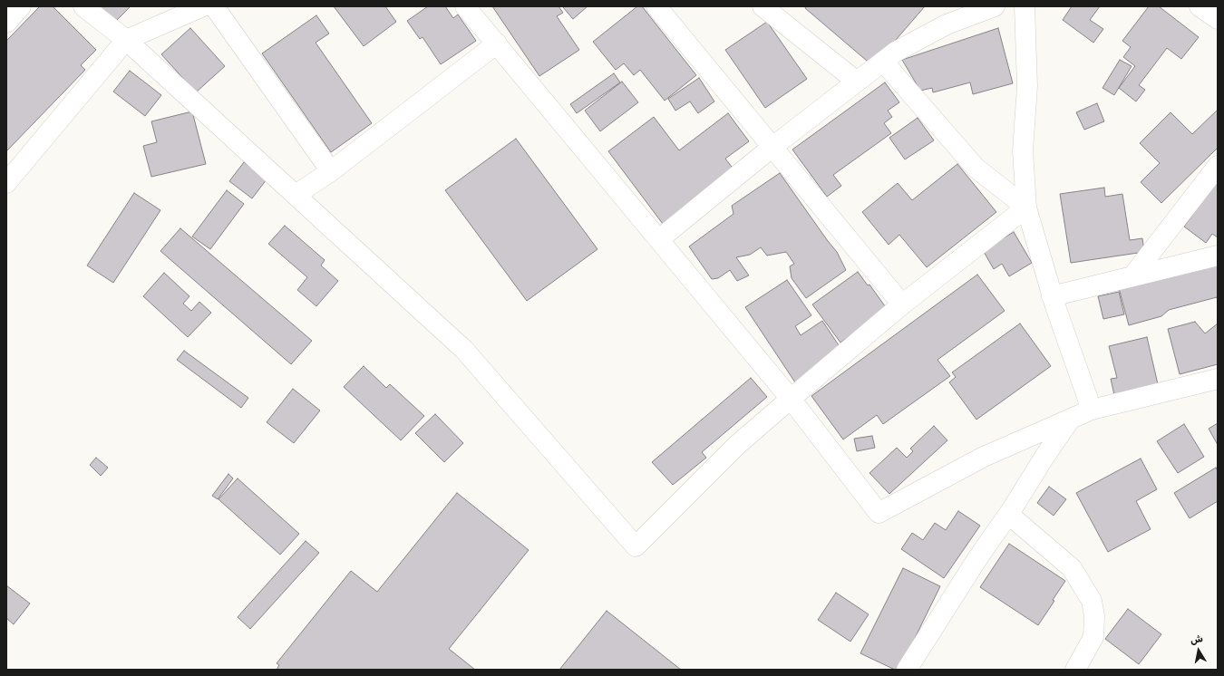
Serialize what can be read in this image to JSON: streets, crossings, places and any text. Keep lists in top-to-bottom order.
{
  "north": "top"
}
